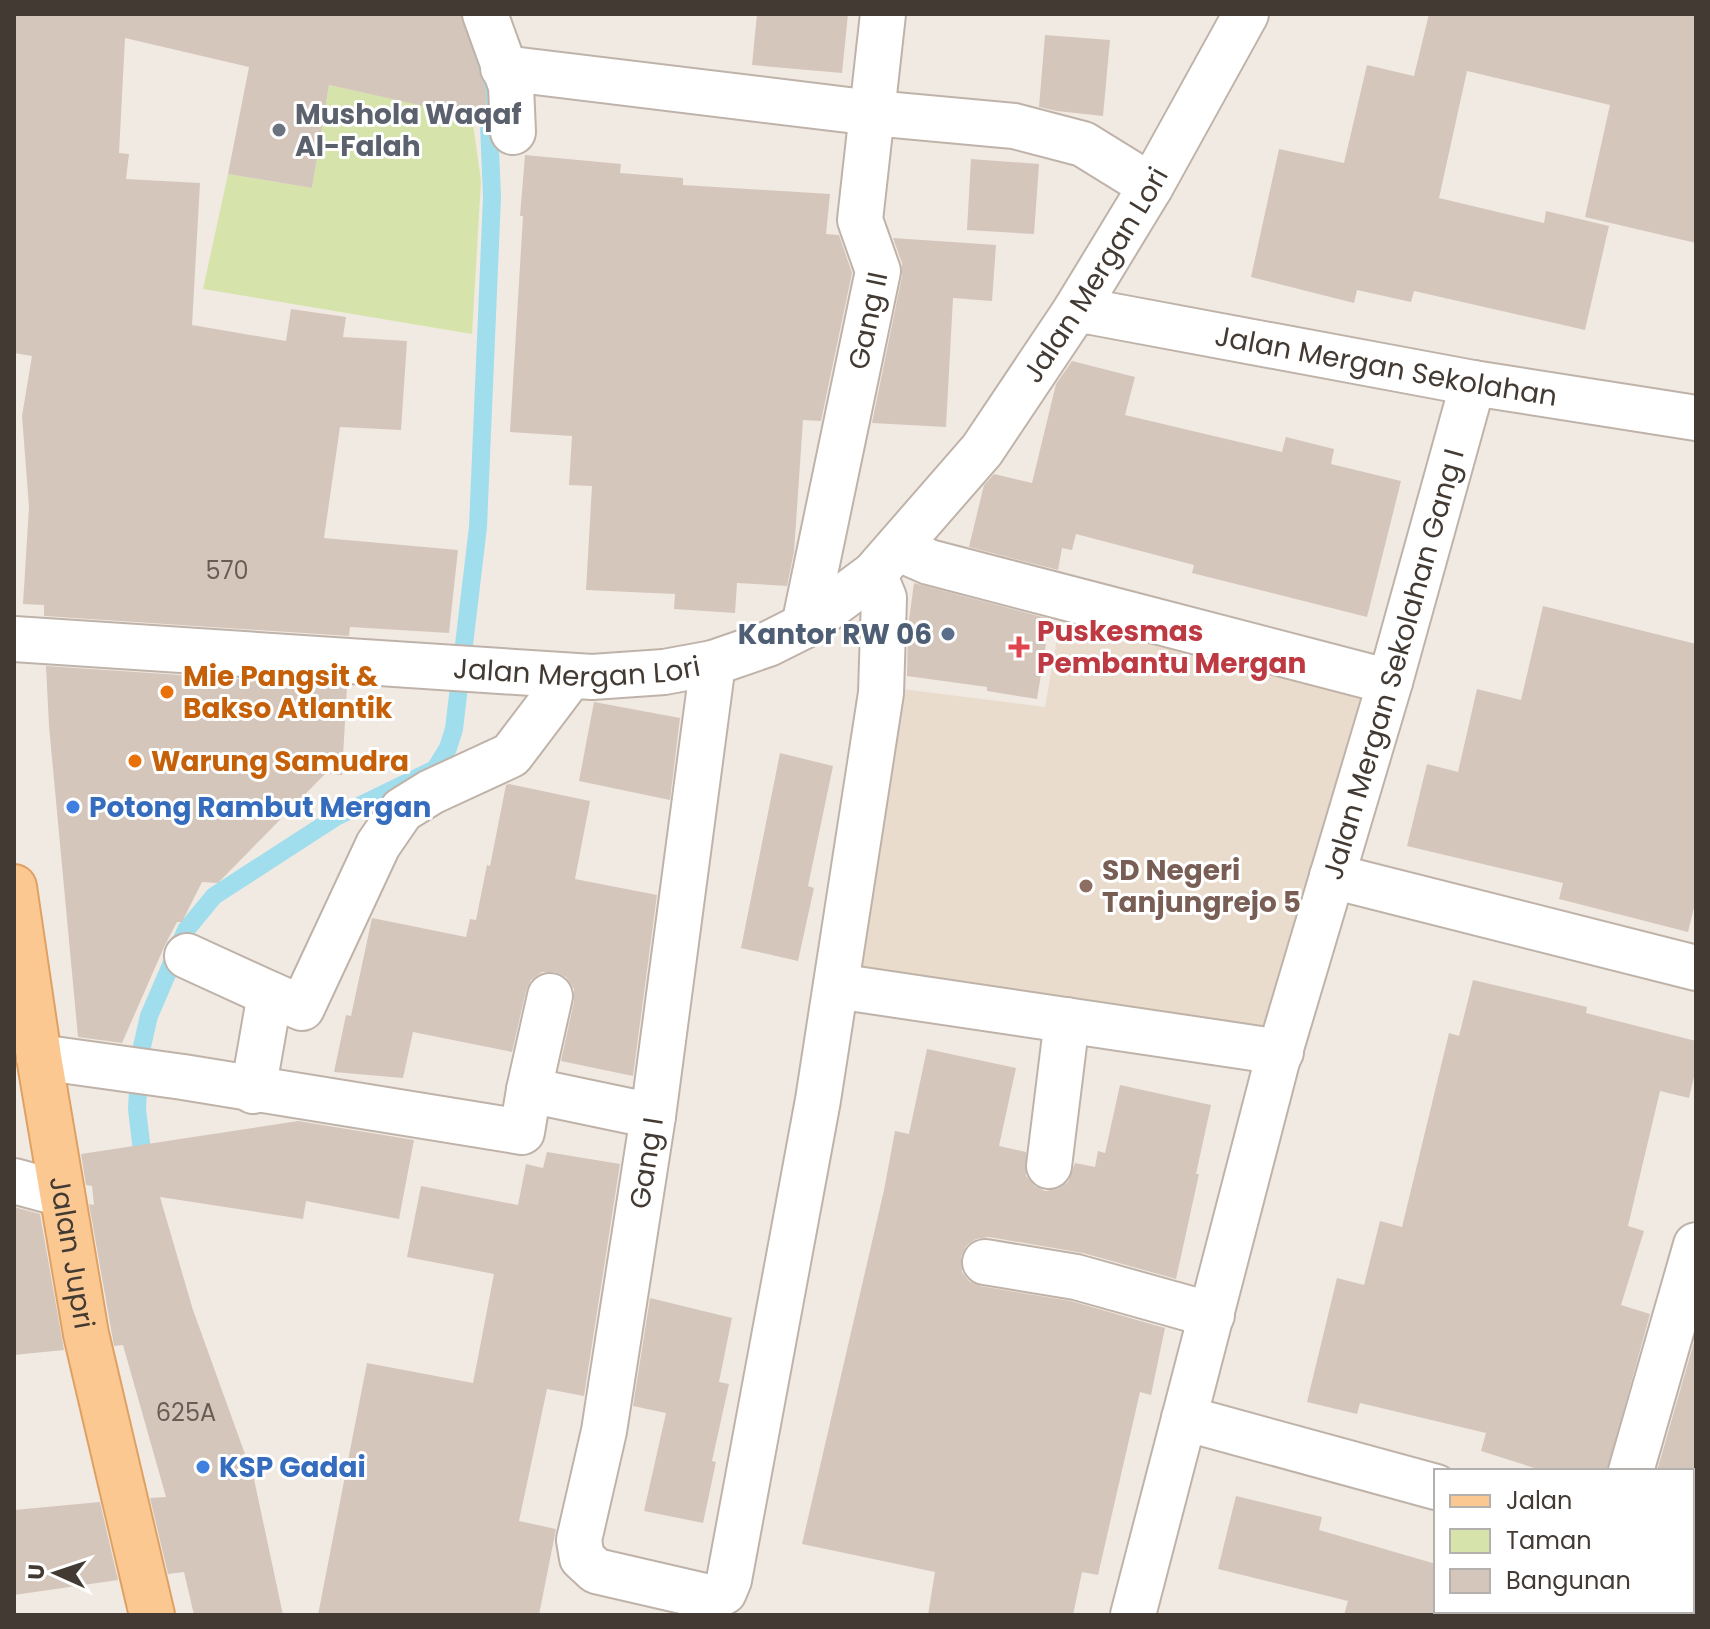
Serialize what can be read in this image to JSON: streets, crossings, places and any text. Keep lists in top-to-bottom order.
{
  "streets": {
    "main road": ["Jalan Jupri"],
    "street": [
      "Jalan Mergan Lori",
      "Gang II",
      "Jalan Mergan Sekolahan",
      "Jalan Mergan Sekolahan Gang I",
      "Gang I"
    ]
  },
  "crossings": [
    ["Jalan Mergan Lori", "Gang II"],
    ["Jalan Mergan Lori", "Jalan Mergan Sekolahan"],
    ["Jalan Mergan Lori", "Gang I"],
    ["Jalan Mergan Sekolahan", "Jalan Mergan Sekolahan Gang I"]
  ],
  "places": {
    "other": [
      "Mushola Waqaf Al-Falah",
      "Kantor RW 06",
      "Mie Pangsit & Bakso Atlantik",
      "Warung Samudra",
      "Potong Rambut Mergan",
      "SD Negeri Tanjungrejo 5",
      "KSP Gadai"
    ],
    "health": ["Puskesmas Pembantu Mergan"]
  },
  "house_numbers": ["570", "625A"],
  "legend": ["Jalan", "Taman", "Bangunan"],
  "north": "left"
}
